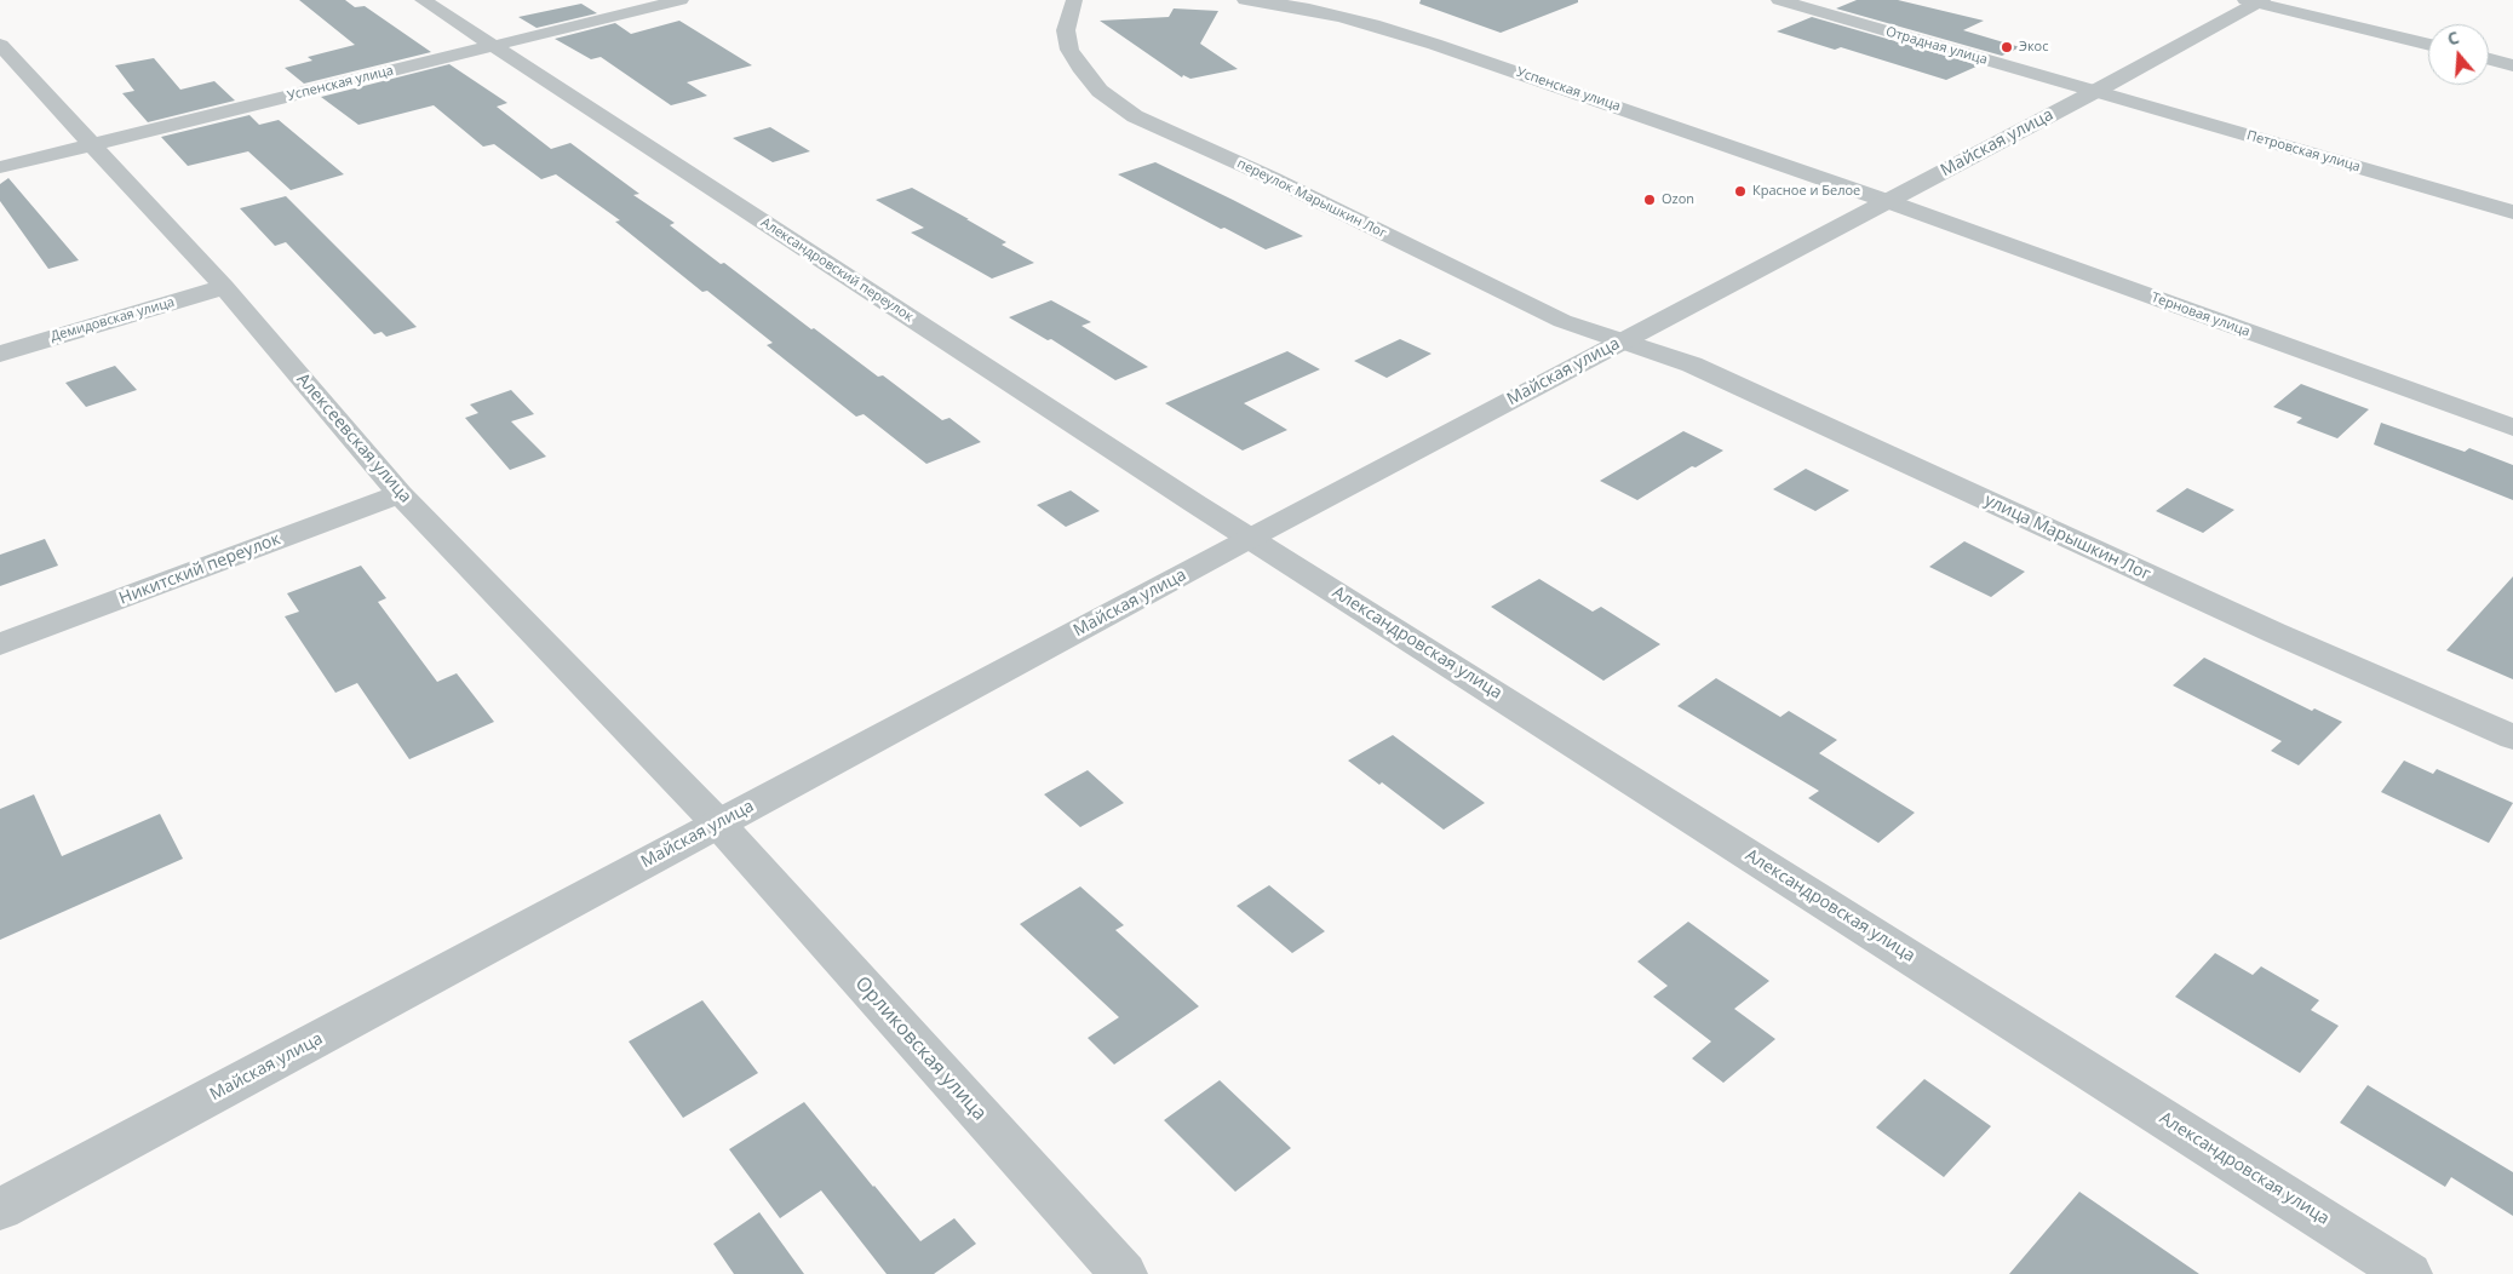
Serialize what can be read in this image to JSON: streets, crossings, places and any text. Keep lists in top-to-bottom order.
{
  "streets": {
    "street": [
      "Отрадная улица",
      "Успенская улица",
      "Майская улица",
      "Петровская улица",
      "переулок Марышкин Лог",
      "Александровский переулок",
      "Терновая улица",
      "Демидовская улица",
      "Алексеевская улица",
      "улица Марышкин Лог",
      "Никитский переулок",
      "Александровская улица",
      "Орликовская улица"
    ]
  },
  "crossings": [
    ["Отрадная улица", "Майская улица"],
    ["Отрадная улица", "Петровская улица"],
    ["Успенская улица", "Майская улица"],
    ["Успенская улица", "Александровский переулок"],
    ["Успенская улица", "Терновая улица"],
    ["Успенская улица", "Алексеевская улица"],
    ["Майская улица", "Петровская улица"],
    ["Майская улица", "переулок Марышкин Лог"],
    ["Майская улица", "Александровский переулок"],
    ["Майская улица", "Терновая улица"],
    ["Майская улица", "Алексеевская улица"],
    ["Майская улица", "улица Марышкин Лог"],
    ["Майская улица", "Александровская улица"],
    ["Майская улица", "Орликовская улица"],
    ["переулок Марышкин Лог", "улица Марышкин Лог"],
    ["Александровский переулок", "Александровская улица"],
    ["Демидовская улица", "Алексеевская улица"],
    ["Алексеевская улица", "Никитский переулок"],
    ["Алексеевская улица", "Орликовская улица"]
  ],
  "places": ["Экос", "Красное и Белое", "Ozon"],
  "north": "top"
}
